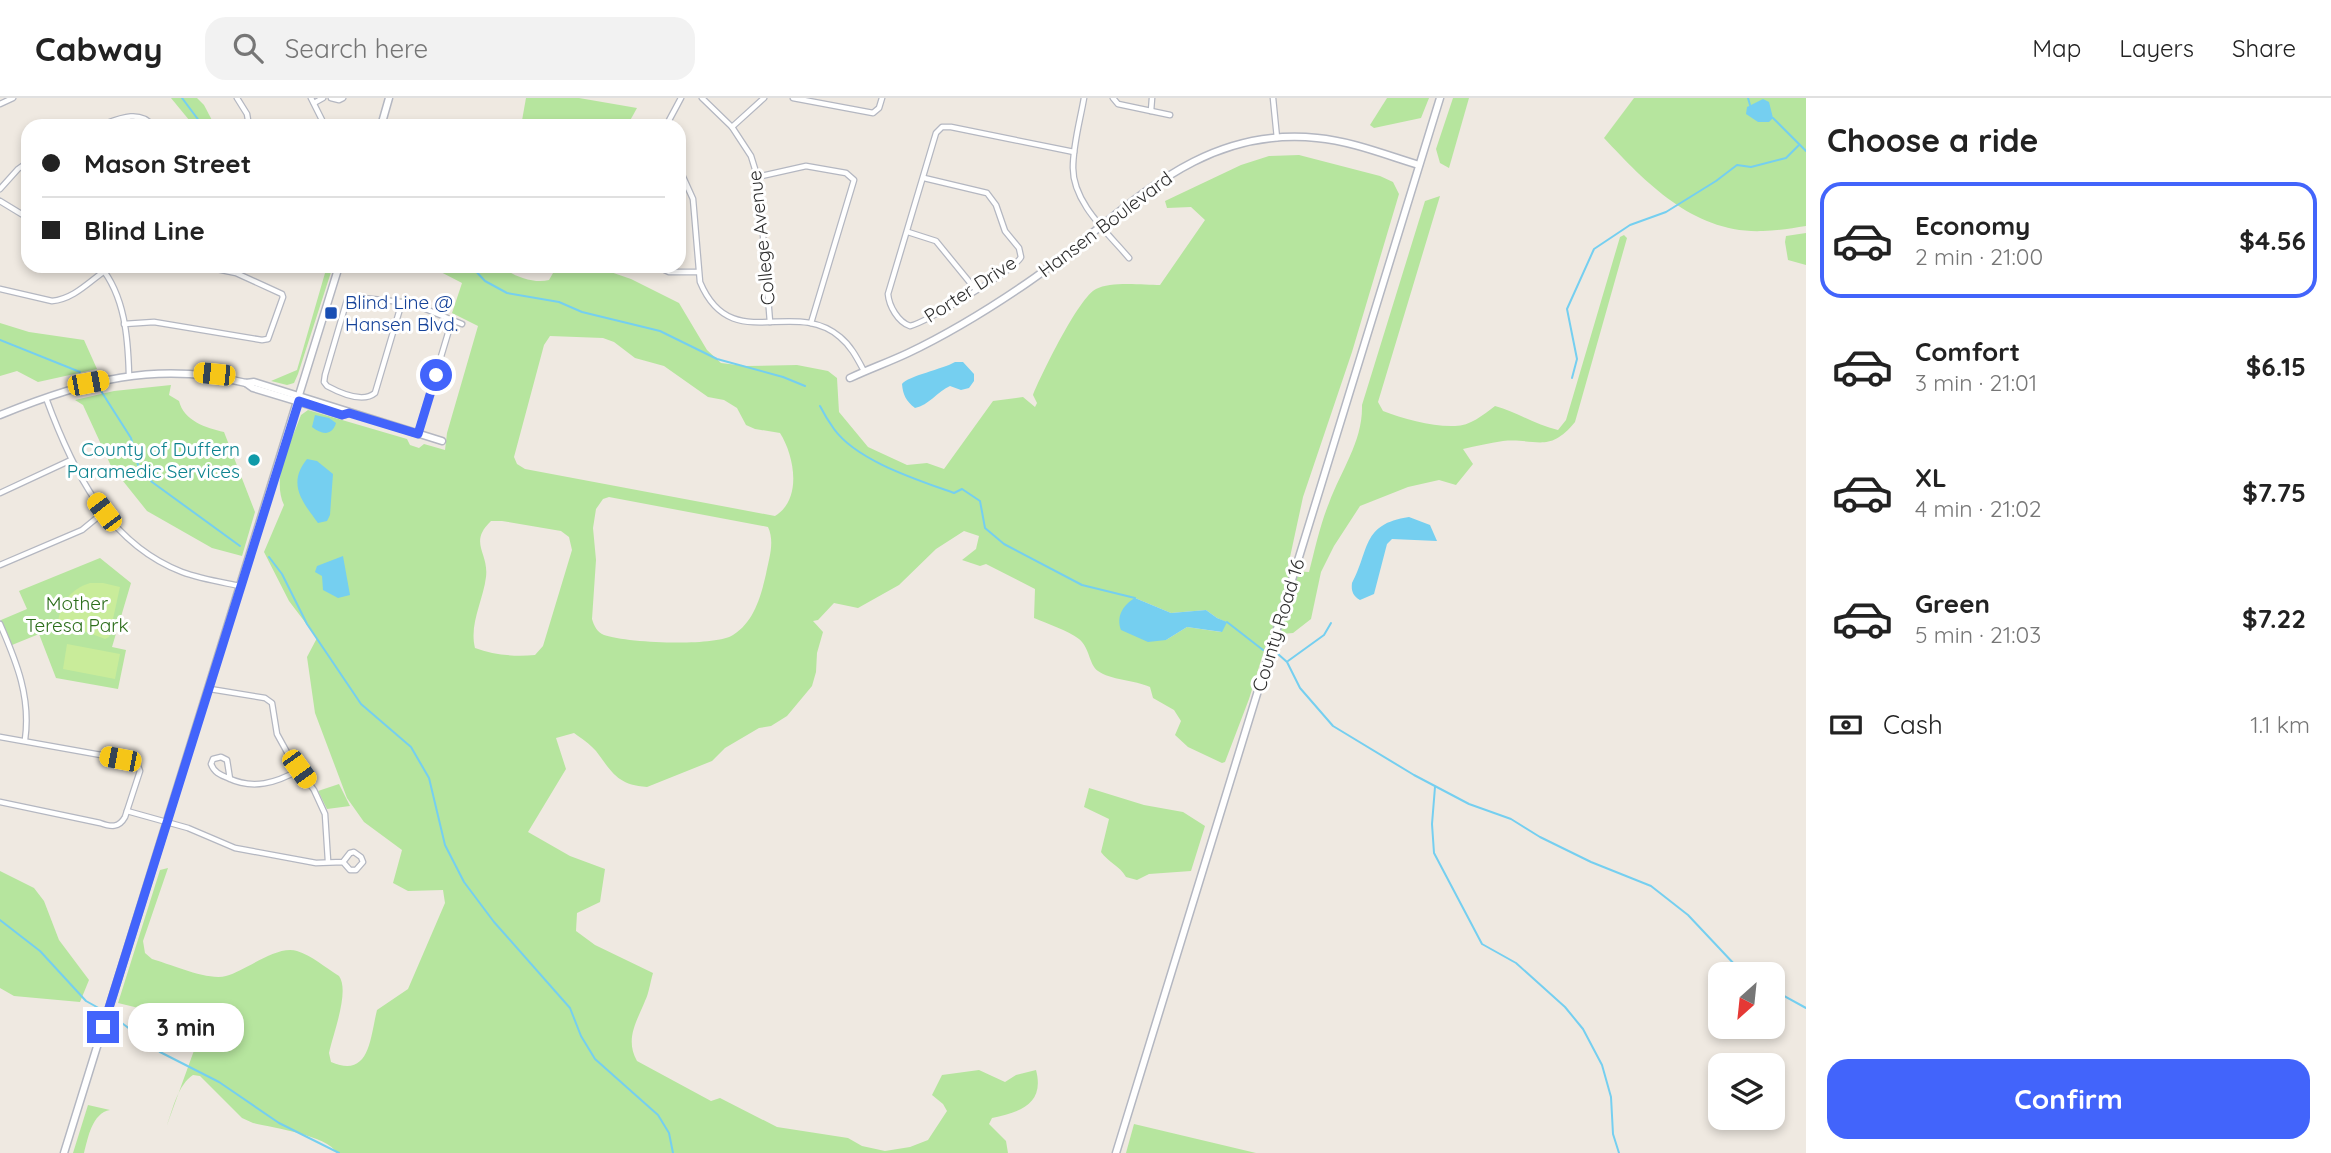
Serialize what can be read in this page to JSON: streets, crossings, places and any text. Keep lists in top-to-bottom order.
{
  "streets": {
    "street": [
      "Hansen Boulevard",
      "College Avenue",
      "Porter Drive",
      "County Road 16"
    ]
  },
  "crossings": [
    ["Hansen Boulevard", "College Avenue"],
    ["Hansen Boulevard", "County Road 16"]
  ],
  "parks": ["Mother Teresa Park"],
  "places": {
    "transit": ["Blind Line @ Hansen Blvd."],
    "other": ["County of Duffern Paramedic Services"]
  },
  "north": "bottom left",
  "page": {
    "header": "Cabway",
    "search": "Search here",
    "nav": ["Map", "Layers", "Share"],
    "heading": "Choose a ride",
    "banner": ["Mason Street", "Blind Line"],
    "list": [
      {
        "name": "Economy",
        "note": "2 min · 21:00",
        "value": "$4.56"
      },
      {
        "name": "Comfort",
        "note": "3 min · 21:01",
        "value": "$6.15"
      },
      {
        "name": "XL",
        "note": "4 min · 21:02",
        "value": "$7.75"
      },
      {
        "name": "Green",
        "note": "5 min · 21:03",
        "value": "$7.22"
      }
    ],
    "pay": ["Cash", "1.1 km"],
    "bubble": "3 min",
    "buttons": "Confirm"
  }
}
